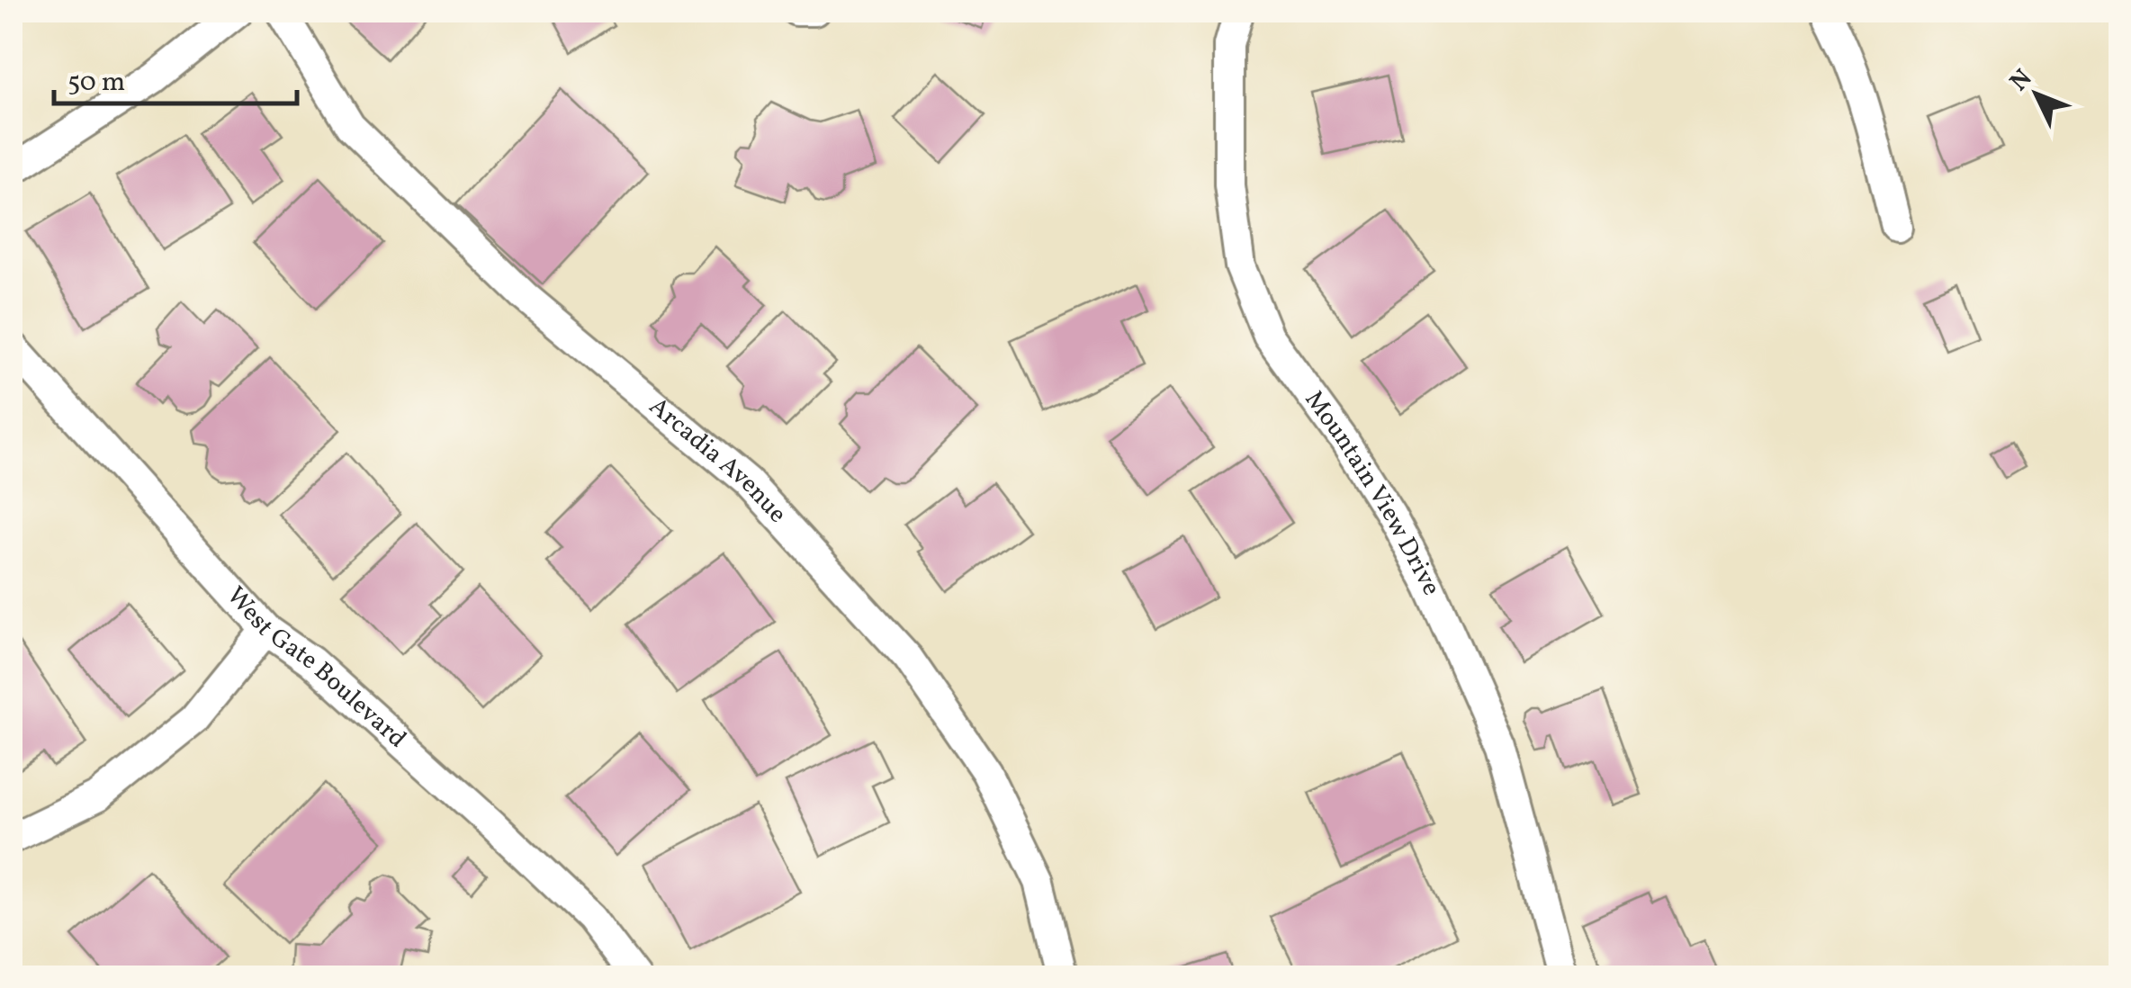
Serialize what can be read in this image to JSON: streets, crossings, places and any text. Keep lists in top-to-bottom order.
{
  "streets": {
    "street": ["Arcadia Avenue", "Mountain View Drive", "West Gate Boulevard"]
  },
  "scale_bar": "50 m",
  "north": "top left"
}
